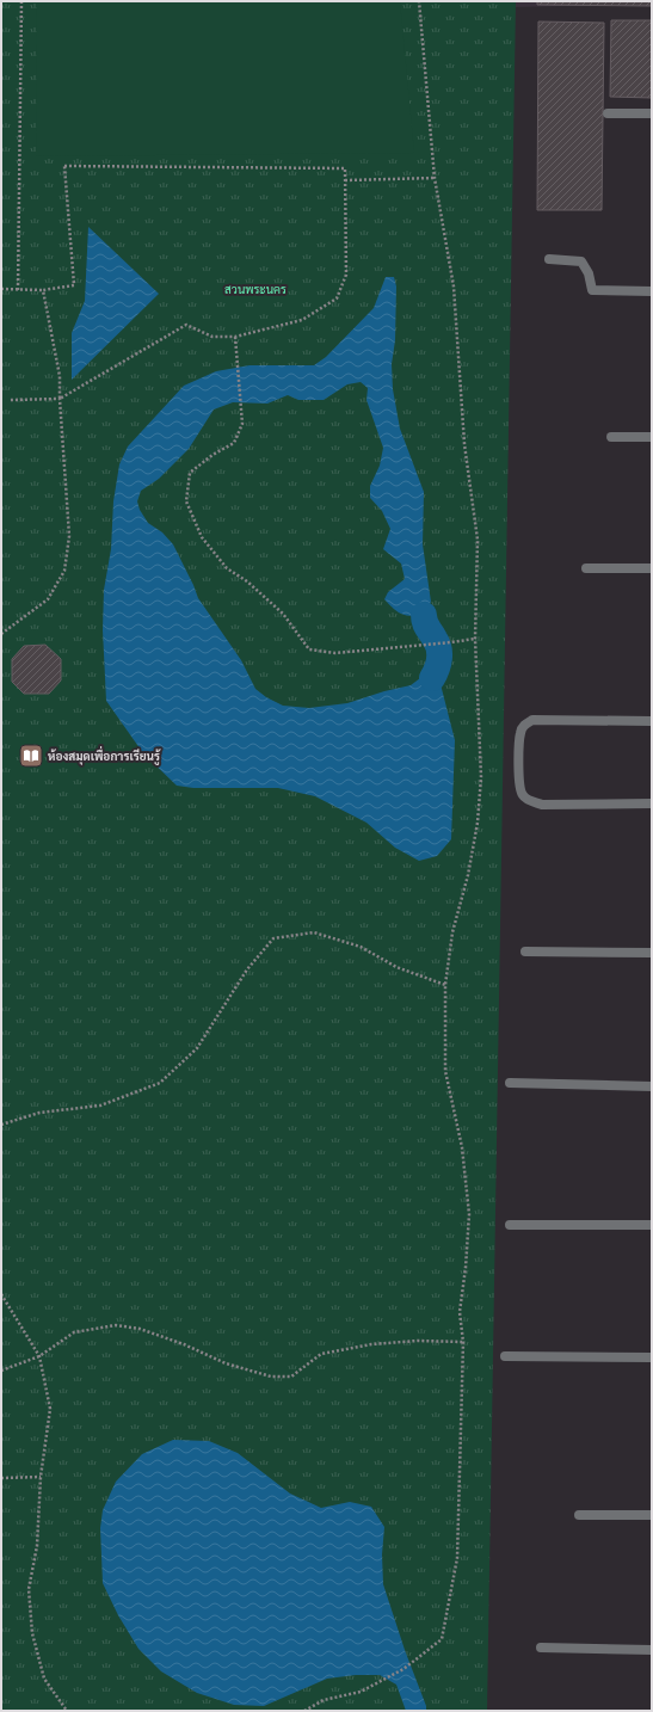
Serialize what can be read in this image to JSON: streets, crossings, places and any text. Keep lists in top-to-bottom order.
{
  "parks": ["สวนพระนคร"],
  "places": {
    "library": ["ห้องสมุดเพื่อการเรียนรู้"]
  }
}
